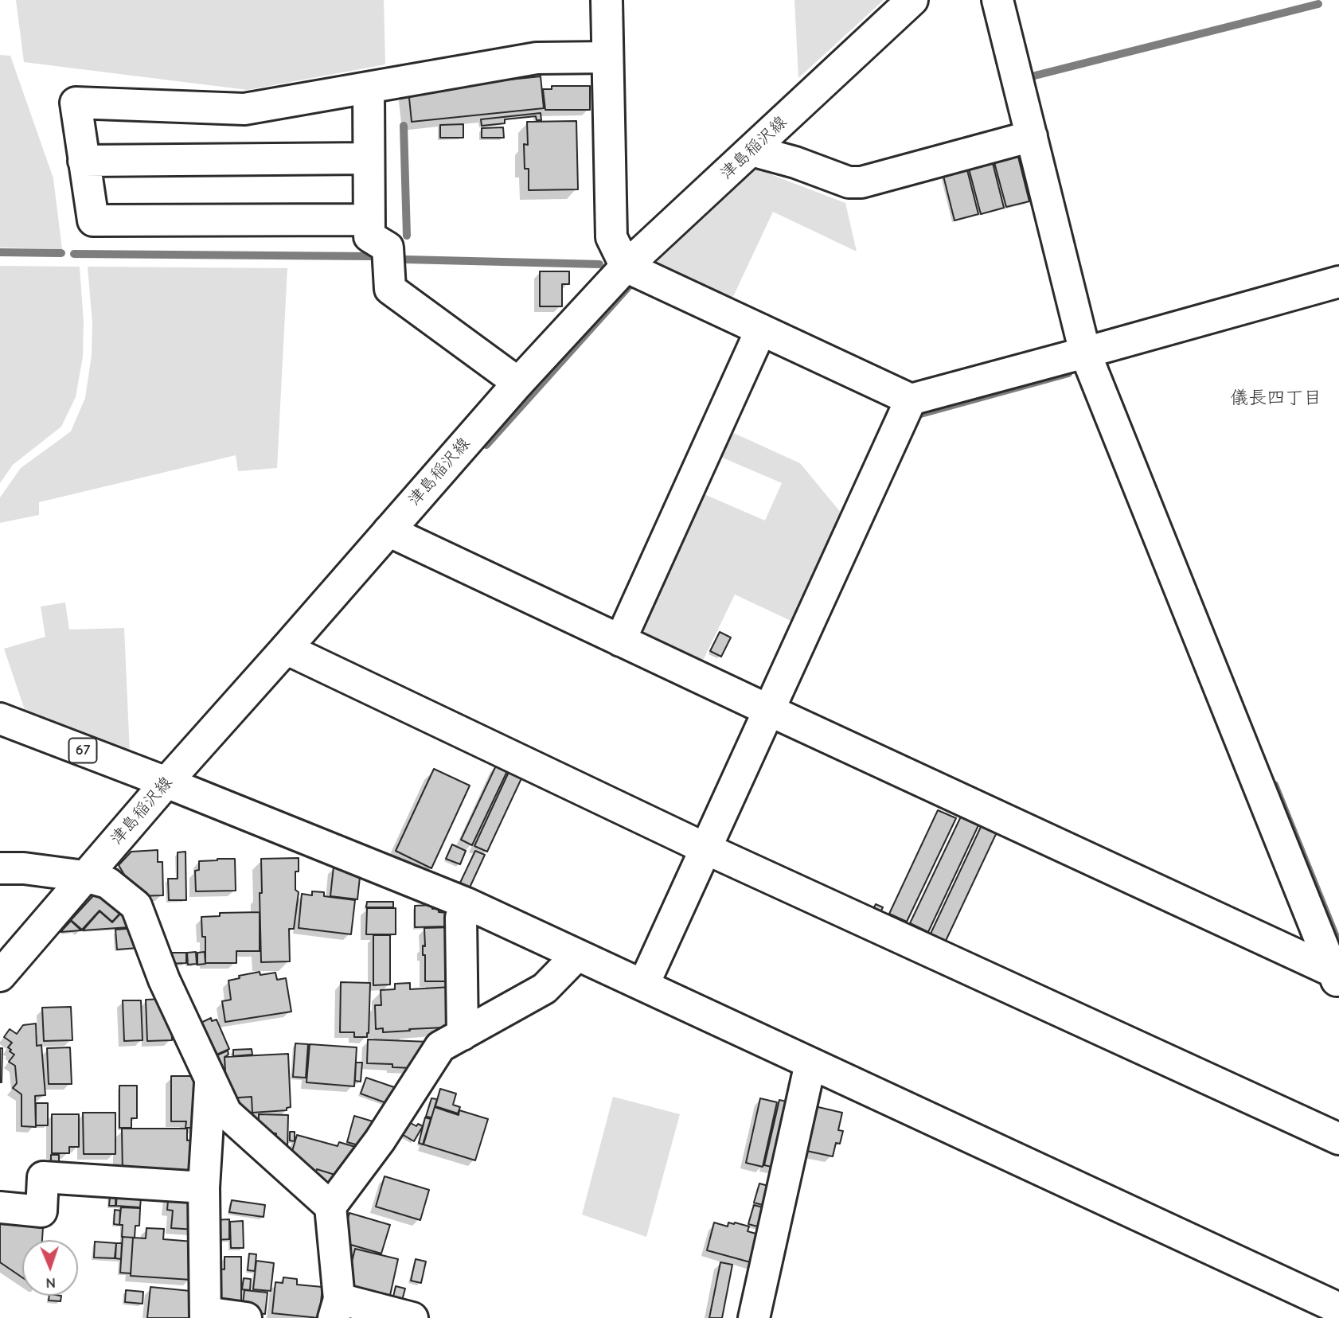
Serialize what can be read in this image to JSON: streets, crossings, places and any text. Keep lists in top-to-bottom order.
{
  "streets": {
    "street": ["津島稲沢線", "67"]
  },
  "crossings": [
    ["津島稲沢線", "67"]
  ],
  "districts": ["儀長四丁目"],
  "north": "bottom"
}
